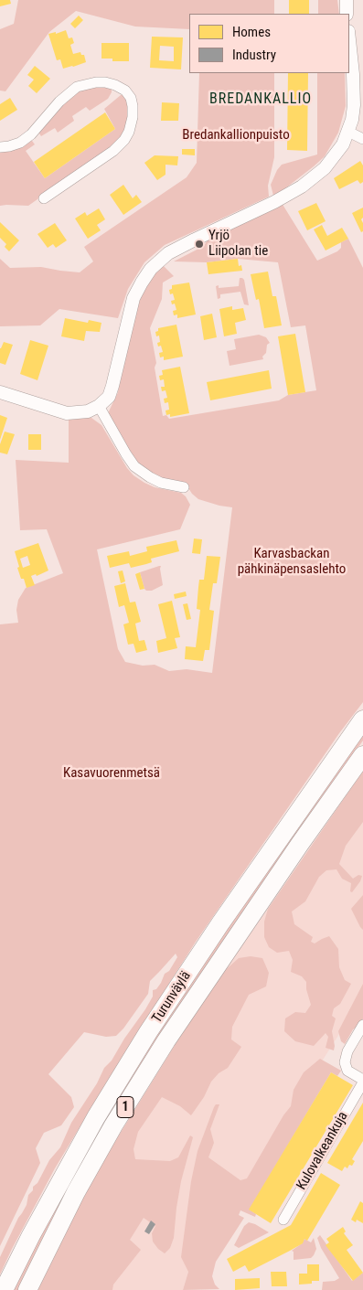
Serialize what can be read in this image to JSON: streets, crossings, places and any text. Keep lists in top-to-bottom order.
{
  "streets": {
    "highway": ["Turunväylä", "1"],
    "street": ["Kulovalkeankuja"]
  },
  "districts": ["BREDANKALLIO"],
  "parks": ["Bredankallionpuisto", "Karvasbackan pähkinäpensaslehto", "Kasavuorenmetsä"],
  "places": ["Yrjö Liipolan tie"],
  "legend": ["Homes", "Industry"]
}
